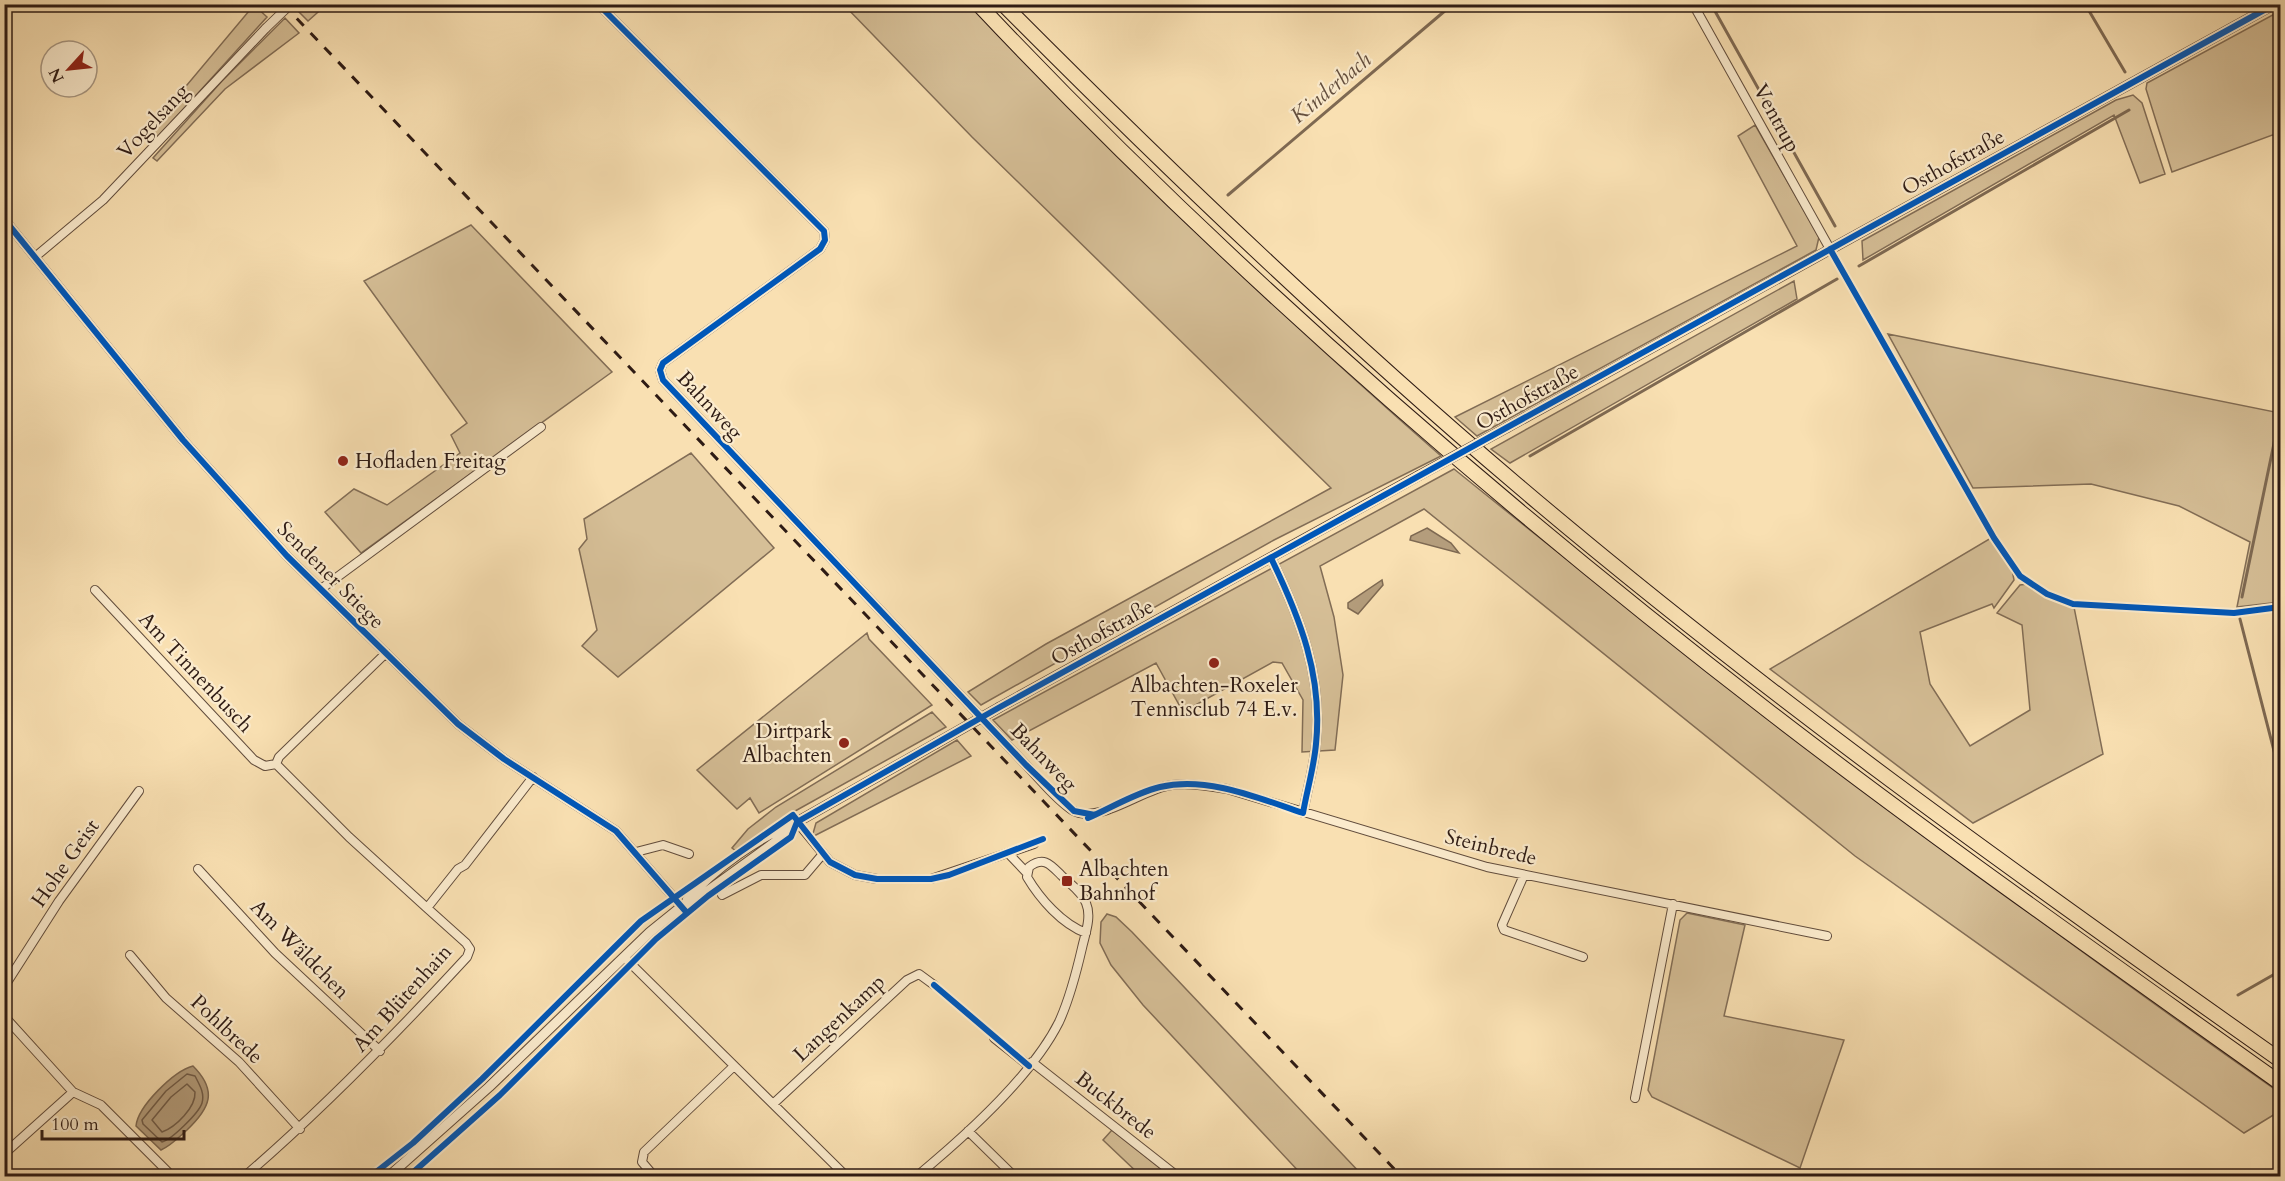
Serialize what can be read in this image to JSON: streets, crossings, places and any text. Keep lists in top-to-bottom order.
{
  "streets": {
    "street": [
      "Ventrup",
      "Vogelsang",
      "Osthofstraße",
      "Bahnweg",
      "Sendener Stiege",
      "Am Tinnenbusch",
      "Steinbrede",
      "Hohe Geist",
      "Am Wäldchen",
      "Am Blütenhain",
      "Langenkamp",
      "Pohlbrede",
      "Buckbrede"
    ]
  },
  "crossings": [
    ["Ventrup", "Osthofstraße"],
    ["Vogelsang", "Sendener Stiege"],
    ["Osthofstraße", "Sendener Stiege"],
    ["Bahnweg", "Steinbrede"],
    ["Am Tinnenbusch", "Am Blütenhain"],
    ["Am Wäldchen", "Am Blütenhain"],
    ["Am Blütenhain", "Pohlbrede"]
  ],
  "water": ["Kinderbach"],
  "places": {
    "other": ["Hofladen Freitag", "Albachten-Roxeler Tennisclub 74 E.v.", "Dirtpark Albachten"],
    "transit": ["Albachten Bahnhof"]
  },
  "scale_bar": "100 m",
  "north": "bottom left"
}
